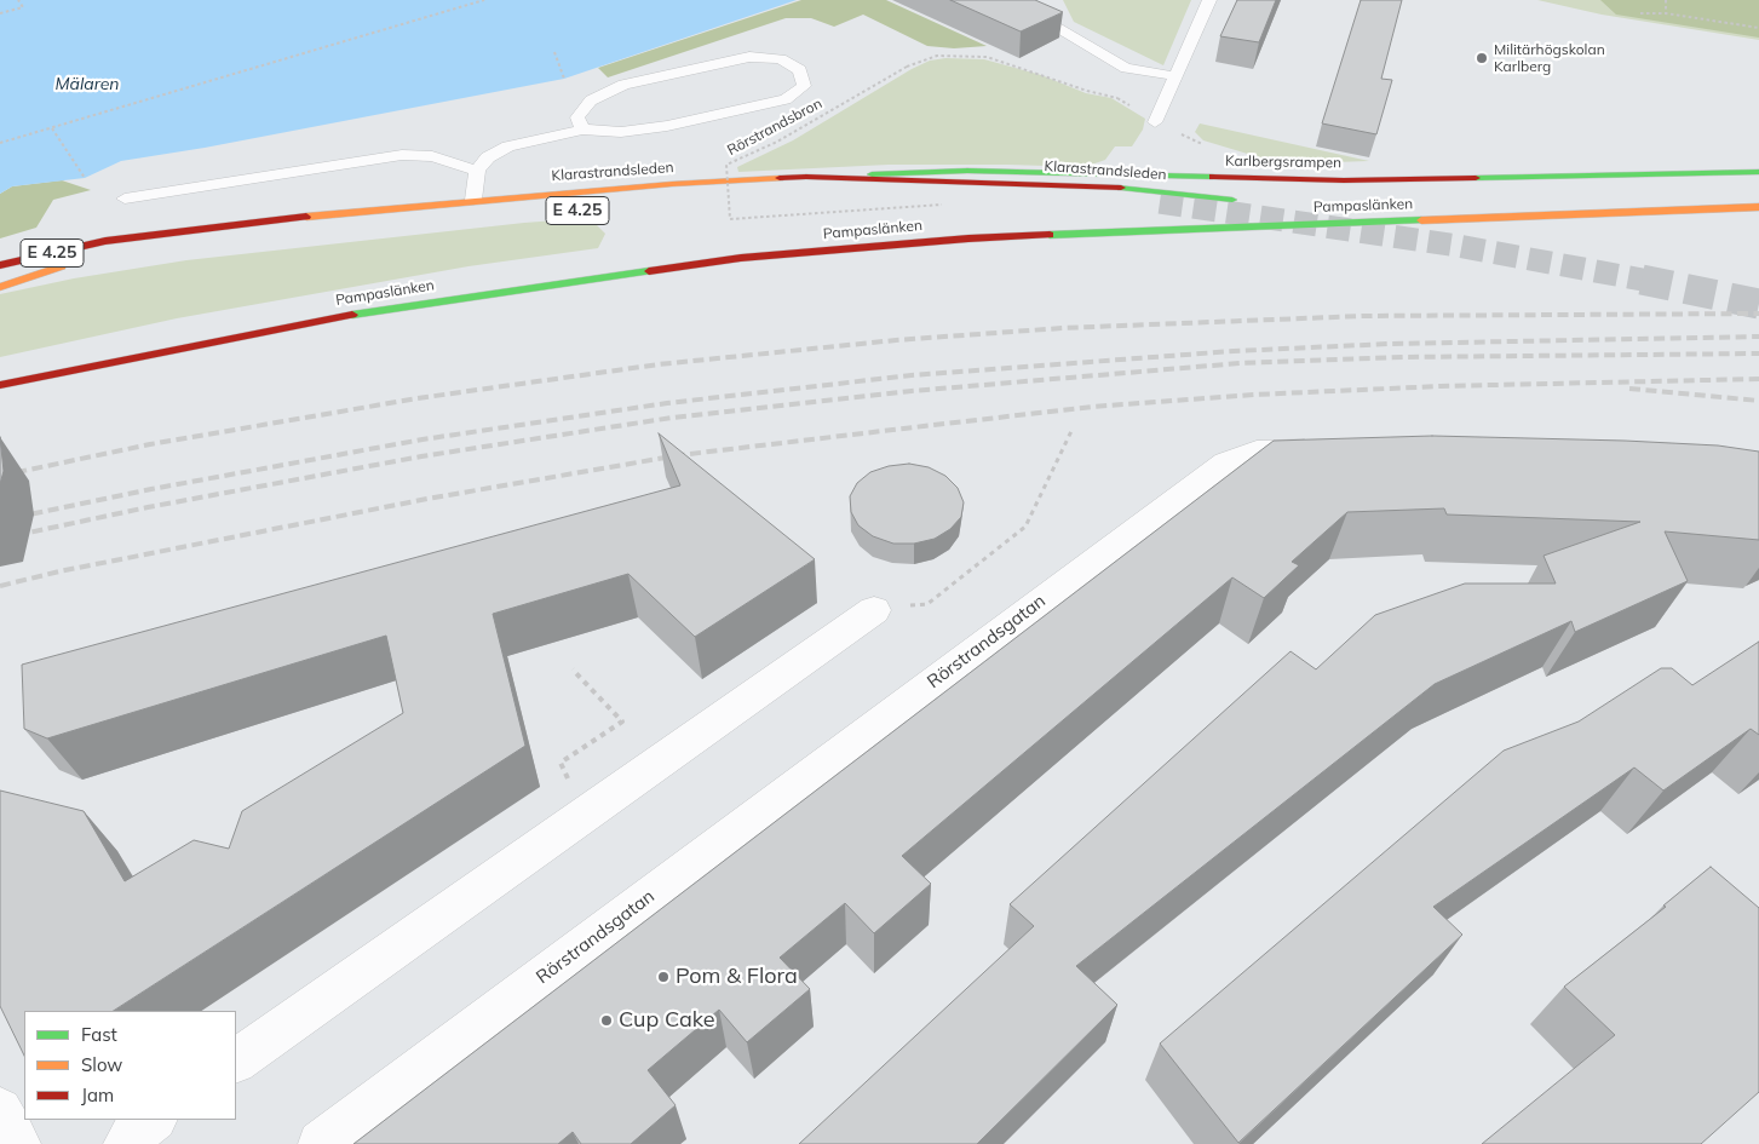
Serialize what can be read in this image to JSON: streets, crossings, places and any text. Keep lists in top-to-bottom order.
{
  "streets": {
    "main road": [
      "Karlbergsrampen",
      "Klarastrandsleden",
      "Pampaslänken",
      "E 4.25"
    ],
    "street": ["Rörstrandsgatan"],
    "path": ["Rörstrandsbron"]
  },
  "crossings": [
    ["Karlbergsrampen", "Klarastrandsleden"]
  ],
  "water": ["Mälaren"],
  "places": ["Militärhögskolan Karlberg", "Pom & Flora", "Cup Cake"],
  "legend": ["Fast", "Slow", "Jam"]
}
